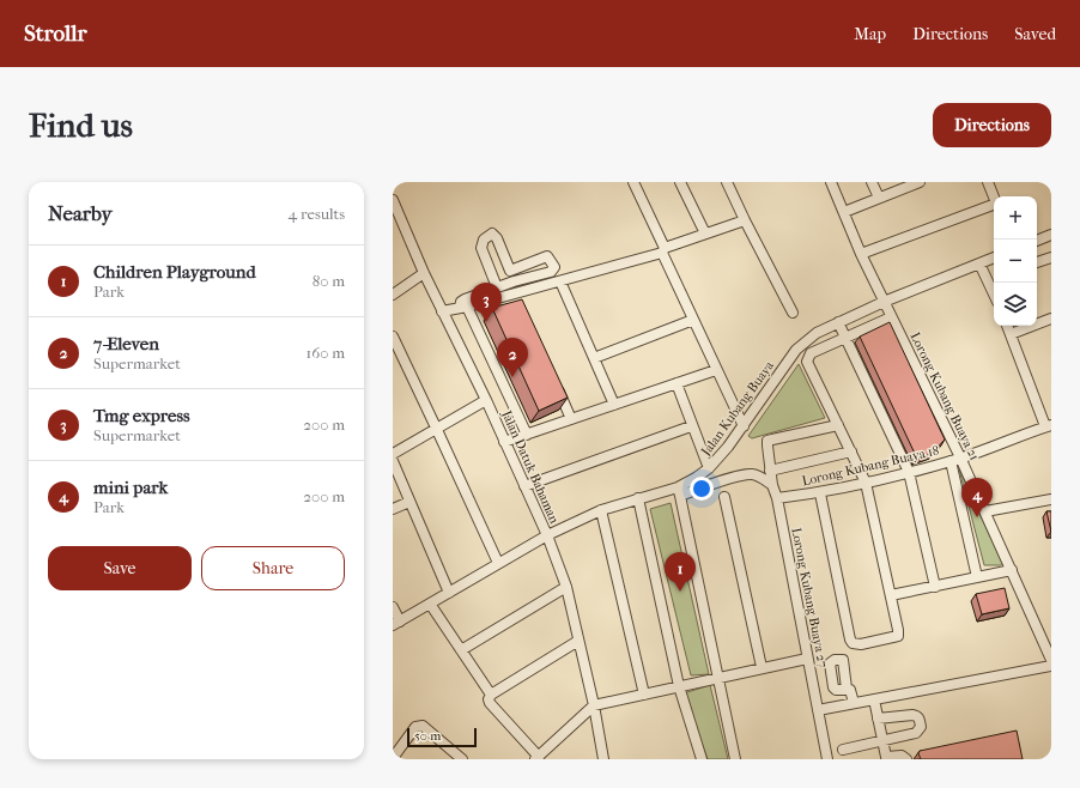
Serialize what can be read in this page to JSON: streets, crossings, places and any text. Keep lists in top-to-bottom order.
{
  "streets": {
    "street": [
      "Lorong Kubang Buaya 21",
      "Jalan Kubang Buaya",
      "Lorong Kubang Buaya 18",
      "Jalan Datuk Bahaman",
      "Lorong Kubang Buaya 27"
    ]
  },
  "crossings": [
    ["Lorong Kubang Buaya 21", "Jalan Kubang Buaya"],
    ["Lorong Kubang Buaya 21", "Lorong Kubang Buaya 18"],
    ["Jalan Kubang Buaya", "Jalan Datuk Bahaman"],
    ["Lorong Kubang Buaya 18", "Lorong Kubang Buaya 27"]
  ],
  "scale_bar": "50 m",
  "page": {
    "header": "Strollr",
    "nav": ["Map", "Directions", "Saved"],
    "buttons": [
      "Directions",
      ["Save", "Share"]
    ],
    "title": "Find us",
    "heading": ["Nearby", "4 results"],
    "map_buttons": ["+", "−"],
    "list": [
      {
        "mark": "1",
        "name": "Children Playground",
        "note": "Park",
        "value": "80 m"
      },
      {
        "mark": "2",
        "name": "7-Eleven",
        "note": "Supermarket",
        "value": "160 m"
      },
      {
        "mark": "3",
        "name": "Tmg express",
        "note": "Supermarket",
        "value": "200 m"
      },
      {
        "mark": "4",
        "name": "mini park",
        "note": "Park",
        "value": "200 m"
      }
    ],
    "pins": [
      "3",
      "2",
      "4",
      "1"
    ],
    "scale": "50 m"
  }
}
